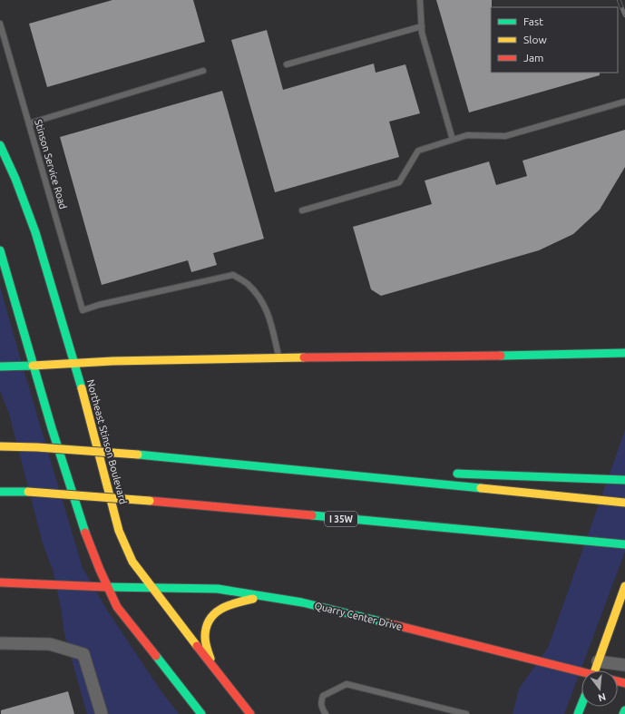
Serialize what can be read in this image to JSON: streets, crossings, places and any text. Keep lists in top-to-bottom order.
{
  "streets": {
    "main road": ["Northeast Stinson Boulevard", "I 35W", "Quarry Center Drive"],
    "lane": ["Stinson Service Road"]
  },
  "crossings": [
    ["Northeast Stinson Boulevard", "Quarry Center Drive"]
  ],
  "legend": ["Fast", "Slow", "Jam"],
  "north": "bottom"
}
